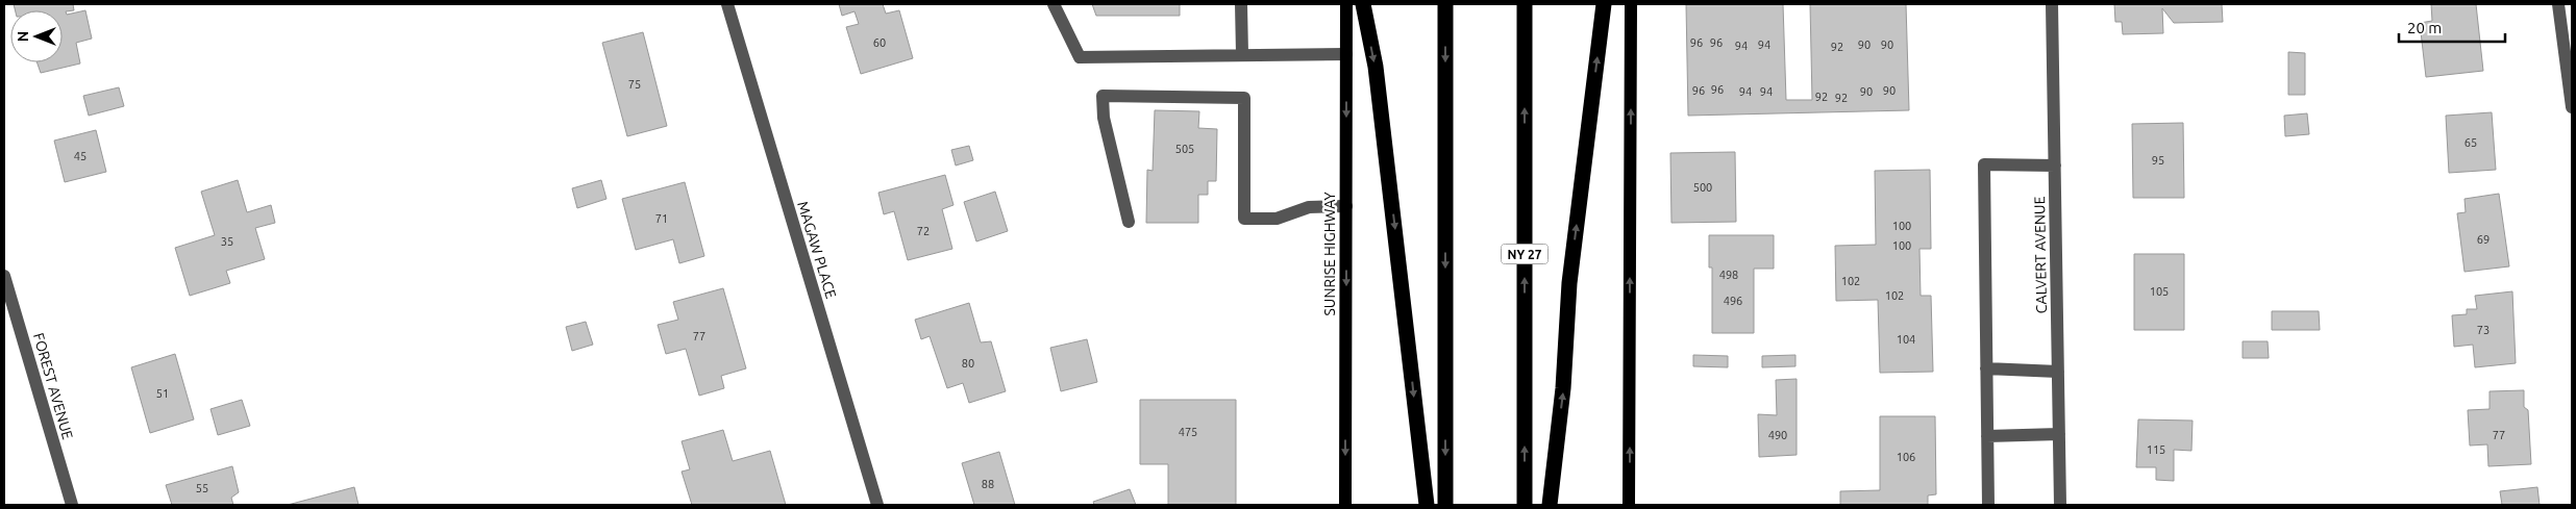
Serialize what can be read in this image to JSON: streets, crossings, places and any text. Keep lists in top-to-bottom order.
{
  "streets": {
    "highway": ["NY 27"],
    "main road": ["SUNRISE HIGHWAY"],
    "street": ["MAGAW PLACE", "CALVERT AVENUE", "FOREST AVENUE"]
  },
  "one_way": ["SUNRISE HIGHWAY"],
  "house_numbers": [
    "60",
    "96",
    "96",
    "94",
    "90",
    "90",
    "94",
    "92",
    "75",
    "96",
    "96",
    "90",
    "94",
    "94",
    "90",
    "92",
    "92",
    "65",
    "505",
    "45",
    "95",
    "500",
    "71",
    "100",
    "72",
    "69",
    "35",
    "100",
    "498",
    "102",
    "105",
    "102",
    "496",
    "73",
    "77",
    "104",
    "80",
    "51",
    "475",
    "490",
    "77",
    "115",
    "106",
    "88",
    "55"
  ],
  "scale_bar": "20 m",
  "north": "left"
}
